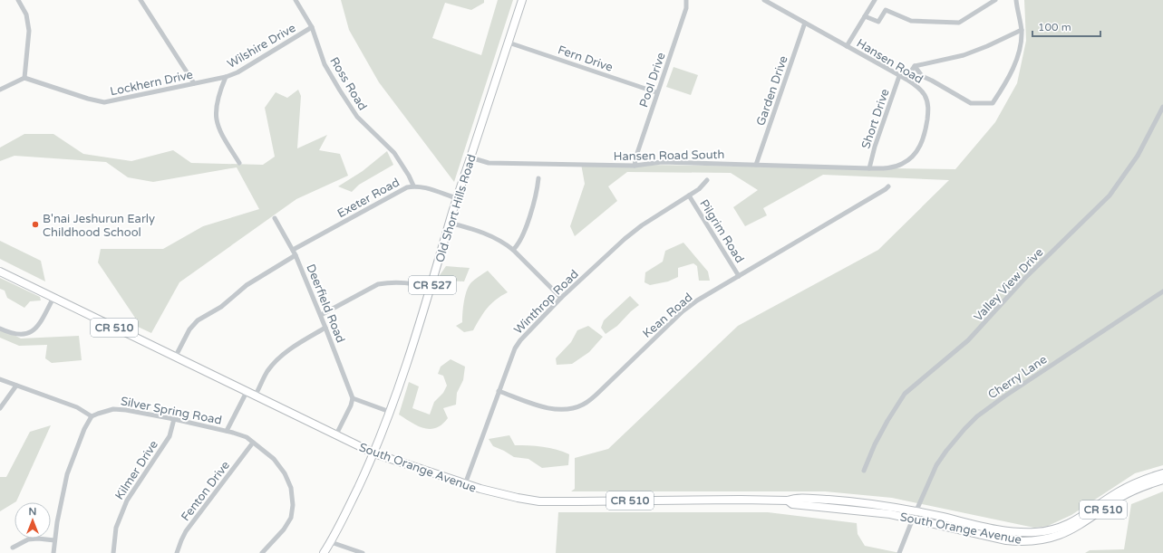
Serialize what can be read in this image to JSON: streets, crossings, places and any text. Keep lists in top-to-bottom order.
{
  "streets": {
    "main road": [
      "Old Short Hills Road",
      "CR 527",
      "CR 510",
      "South Orange Avenue"
    ],
    "street": [
      "Wilshire Drive",
      "Fern Drive",
      "Hansen Road",
      "Pool Drive",
      "Lockhern Drive",
      "Ross Road",
      "Garden Drive",
      "Short Drive",
      "Hansen Road South",
      "Exeter Road",
      "Pilgrim Road",
      "Valley View Drive",
      "Winthrop Road",
      "Deerfield Road",
      "Kean Road",
      "Cherry Lane",
      "Silver Spring Road",
      "Kilmer Drive",
      "Fenton Drive"
    ]
  },
  "crossings": [
    ["Wilshire Drive", "Lockhern Drive"],
    ["Wilshire Drive", "Ross Road"],
    ["Fern Drive", "Pool Drive"],
    ["Fern Drive", "Old Short Hills Road"],
    ["Hansen Road", "Garden Drive"],
    ["Hansen Road", "Short Drive"],
    ["Hansen Road", "Hansen Road South"],
    ["Pool Drive", "Hansen Road South"],
    ["Ross Road", "Exeter Road"],
    ["Garden Drive", "Hansen Road South"],
    ["Short Drive", "Hansen Road South"],
    ["Hansen Road South", "Old Short Hills Road"],
    ["Exeter Road", "Old Short Hills Road"],
    ["Exeter Road", "Deerfield Road"],
    ["Old Short Hills Road", "South Orange Avenue"],
    ["Pilgrim Road", "Winthrop Road"],
    ["Pilgrim Road", "Kean Road"],
    ["Winthrop Road", "Kean Road"],
    ["Winthrop Road", "South Orange Avenue"],
    ["Cherry Lane", "South Orange Avenue"],
    ["Silver Spring Road", "Kilmer Drive"],
    ["Silver Spring Road", "Fenton Drive"]
  ],
  "places": ["B'nai Jeshurun Early Childhood School"],
  "scale_bar": "100 m",
  "north": "top"
}
